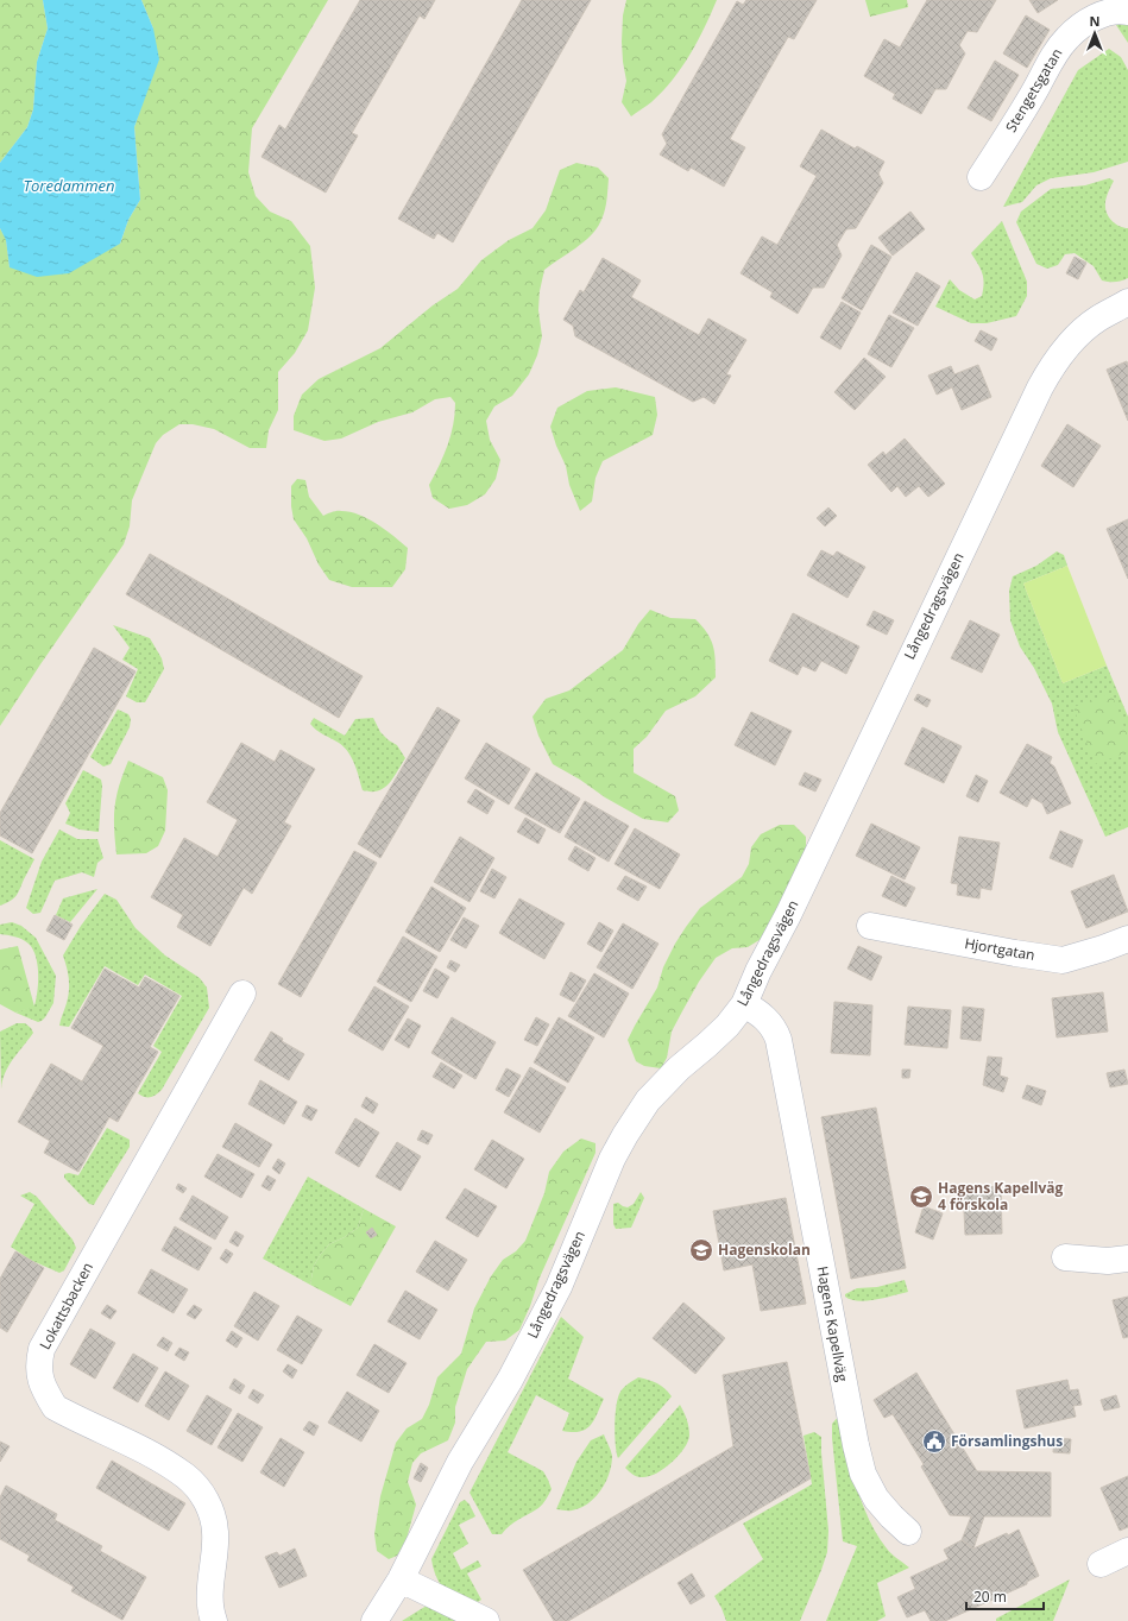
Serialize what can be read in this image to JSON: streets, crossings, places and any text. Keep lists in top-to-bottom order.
{
  "streets": {
    "street": [
      "Stengetsgatan",
      "Långedragsvägen",
      "Hjortgatan",
      "Lokattsbacken",
      "Hagens Kapellväg"
    ]
  },
  "crossings": [
    ["Långedragsvägen", "Hagens Kapellväg"]
  ],
  "water": ["Toredammen"],
  "places": {
    "school or university": ["Hagens Kapellväg 4 förskola", "Hagenskolan"],
    "public building": ["Församlingshus"]
  },
  "scale_bar": "20 m",
  "north": "top"
}
